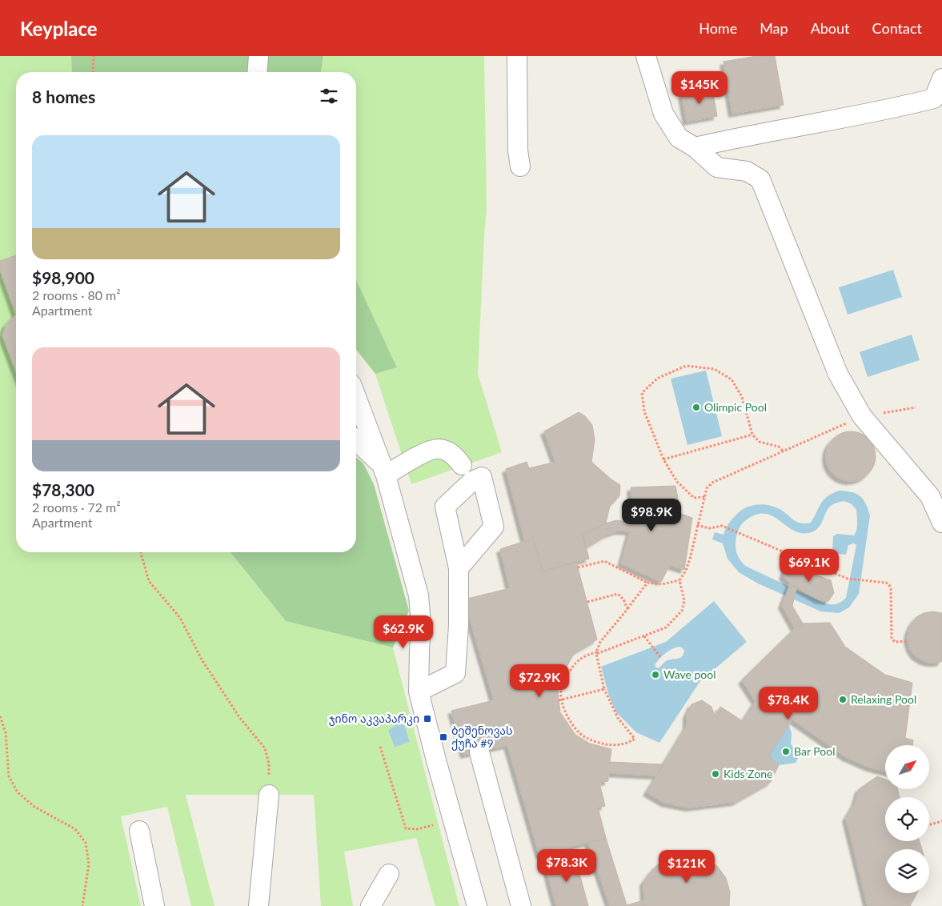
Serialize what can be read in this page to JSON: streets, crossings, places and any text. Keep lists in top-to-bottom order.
{
  "places": {
    "other": [
      "Olimpic Pool",
      "Wave pool",
      "Relaxing Pool",
      "Bar Pool",
      "Kids Zone"
    ],
    "transit": ["ჯინო აკვაპარკი", "ბეშენოვას ქუჩა #9"]
  },
  "north": "top right",
  "page": {
    "header": "Keyplace",
    "nav": [
      "Home",
      "Map",
      "About",
      "Contact"
    ],
    "price": [
      "$145K",
      "$98.9K",
      "$69.1K",
      "$62.9K",
      "$72.9K",
      "$78.4K",
      "$78.3K",
      "$121K"
    ],
    "heading": "8 homes",
    "list": [
      {
        "name": "$98,900",
        "note": "2 rooms · 80 m² · Apartment"
      },
      {
        "name": "$78,300",
        "note": "2 rooms · 72 m² · Apartment"
      }
    ]
  }
}
